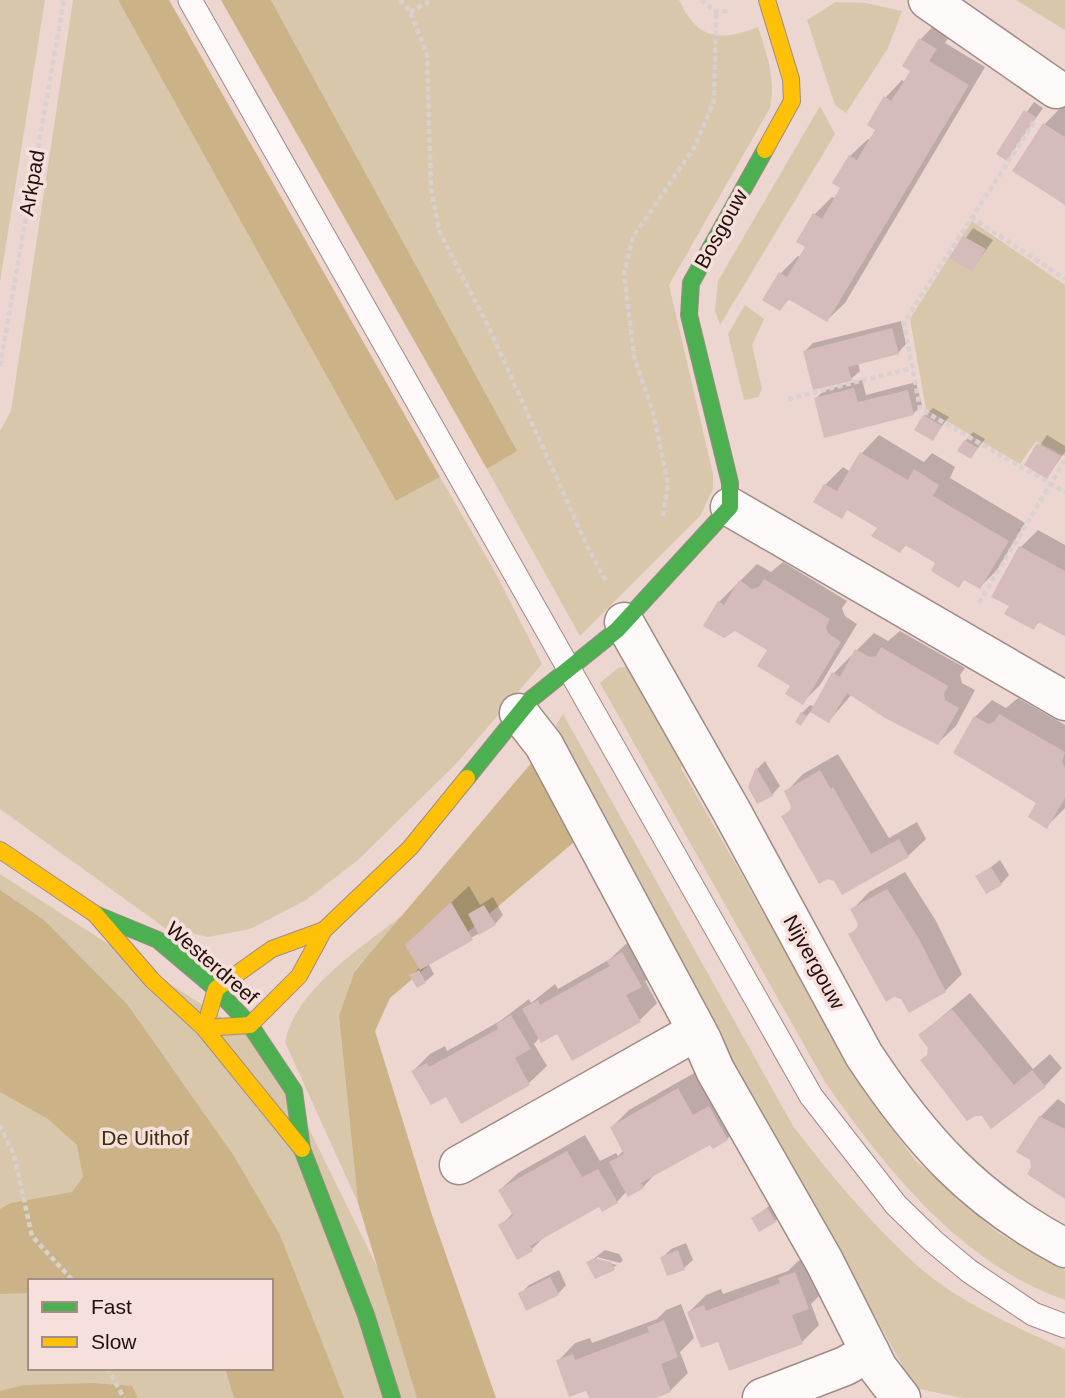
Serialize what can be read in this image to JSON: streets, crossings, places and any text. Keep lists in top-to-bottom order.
{
  "streets": {
    "street": ["Bosgouw", "Nijvergouw", "Westerdreef"],
    "path": ["Arkpad"]
  },
  "parks": ["De Uithof"],
  "legend": ["Fast", "Slow"]
}
